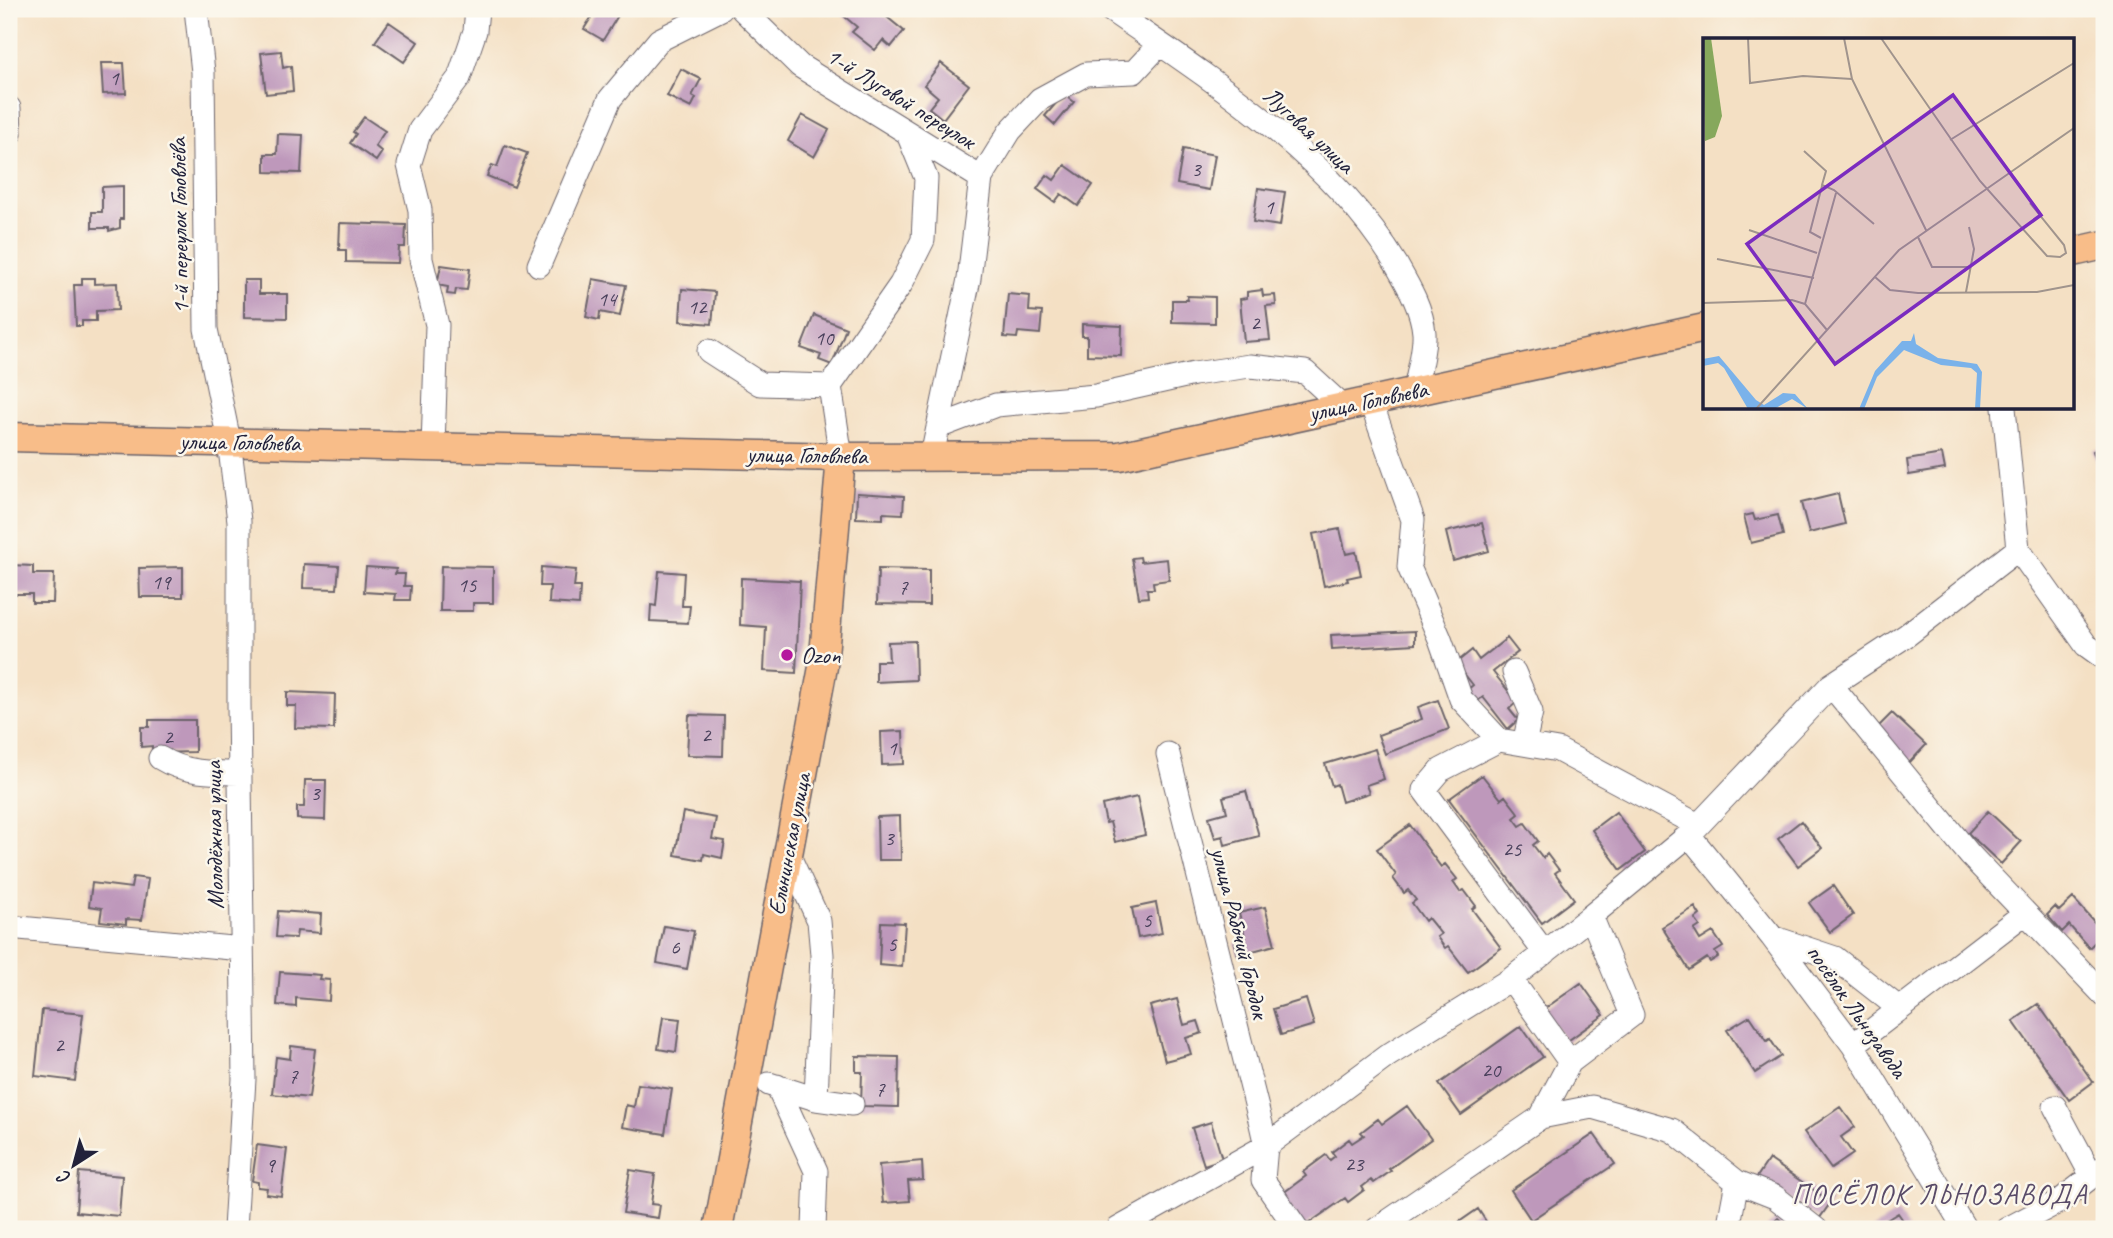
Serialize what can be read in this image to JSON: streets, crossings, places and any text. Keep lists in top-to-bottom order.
{
  "streets": {
    "main road": ["улица Головлева", "Ельнинская улица"],
    "street": [
      "1-й Луговой переулок",
      "Луговая улица",
      "1-й переулок Головлёва",
      "Молодёжная улица",
      "улица Рабочий Городок",
      "посёлок Льнозавода"
    ]
  },
  "crossings": [
    ["1-й Луговой переулок", "улица Головлева"],
    ["Луговая улица", "улица Головлева"],
    ["1-й переулок Головлёва", "улица Головлева"],
    ["1-й переулок Головлёва", "Молодёжная улица"],
    ["улица Головлева", "Молодёжная улица"],
    ["улица Головлева", "Ельнинская улица"]
  ],
  "districts": ["ПОСЁЛОК ЛЬНОЗАВОДА"],
  "places": ["Ozon"],
  "house_numbers": [
    "1",
    "3",
    "1",
    "14",
    "12",
    "2",
    "10",
    "19",
    "15",
    "7",
    "2",
    "2",
    "1",
    "3",
    "3",
    "25",
    "5",
    "5",
    "6",
    "2",
    "20",
    "7",
    "7",
    "23",
    "9"
  ],
  "north": "bottom left"
}
